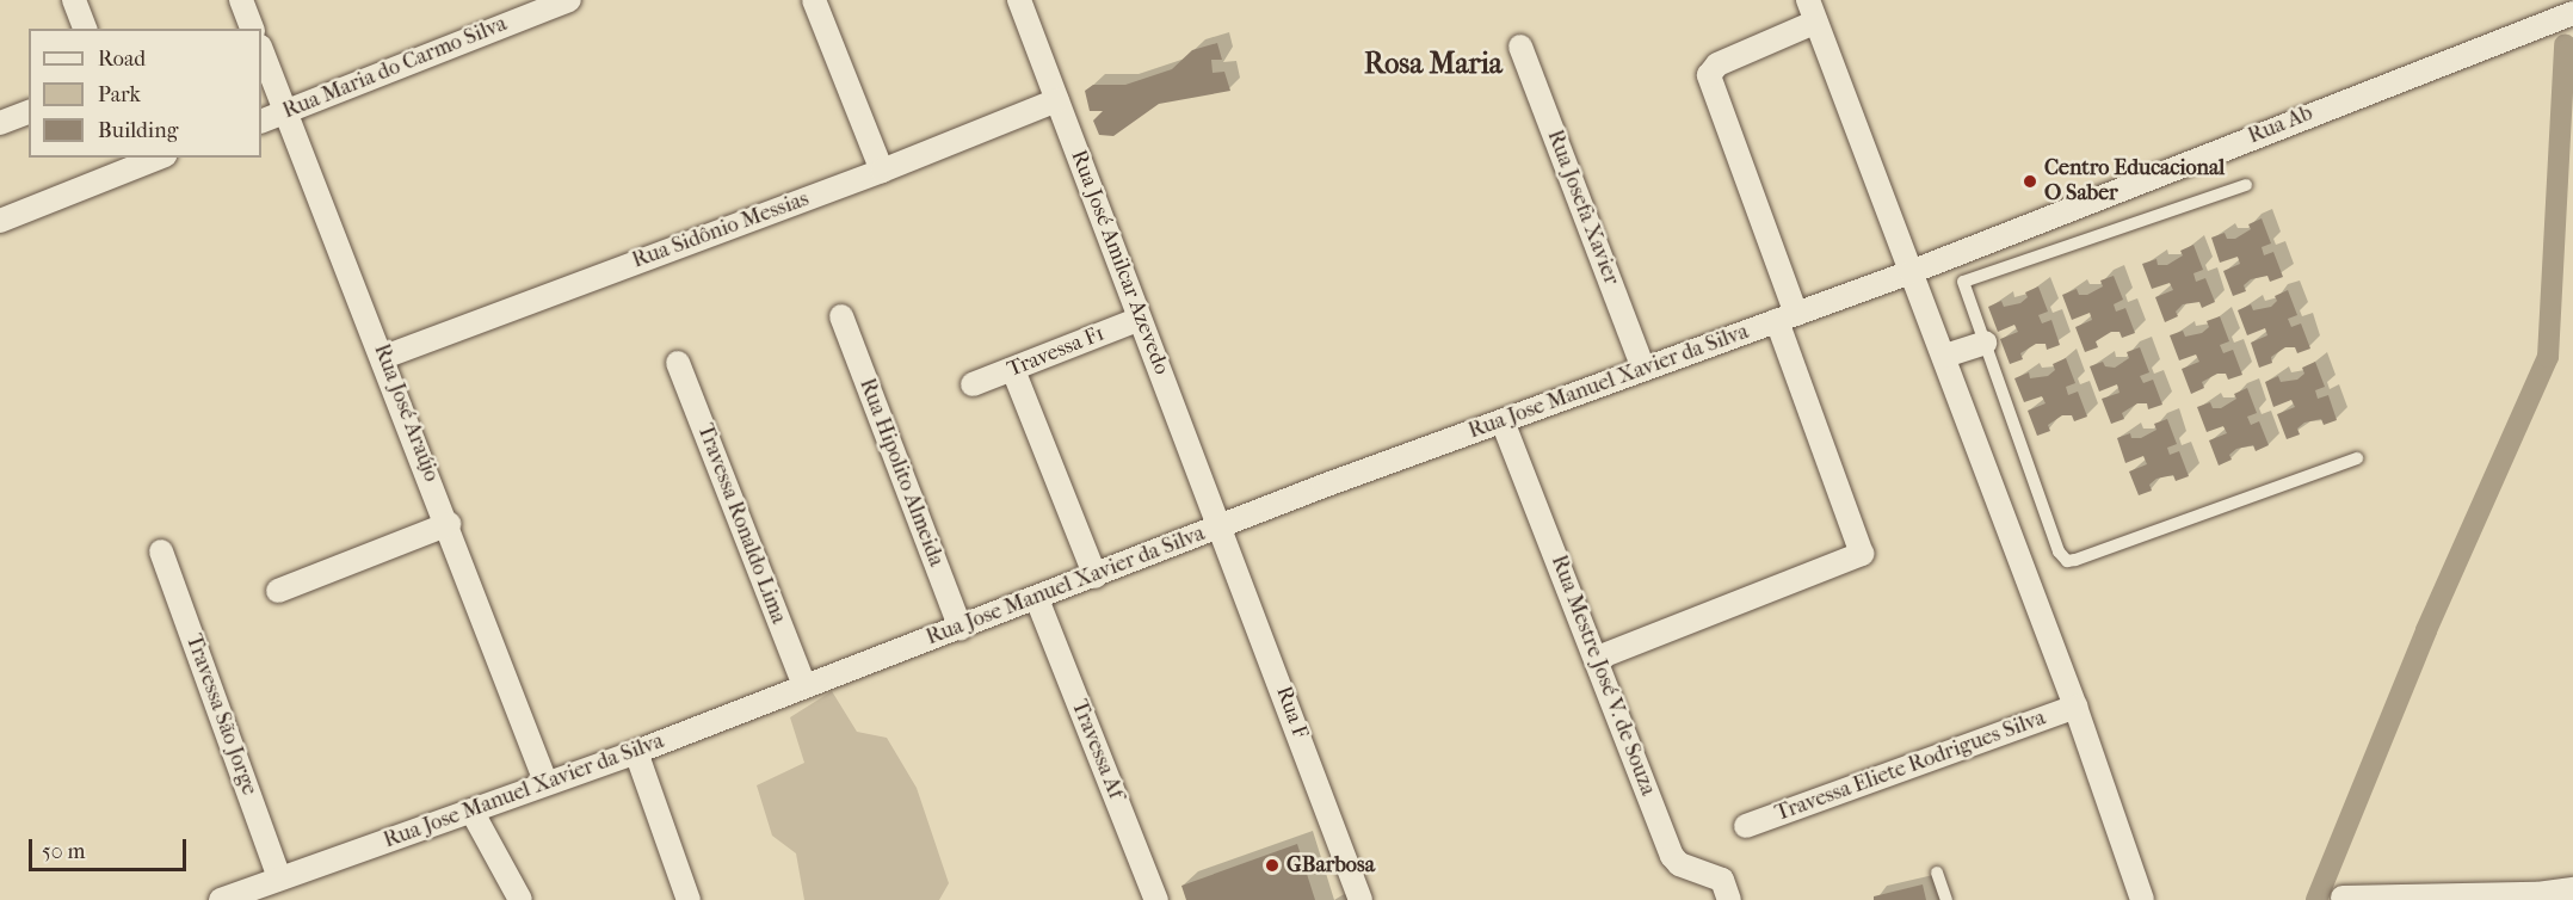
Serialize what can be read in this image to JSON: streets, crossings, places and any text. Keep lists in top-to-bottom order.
{
  "streets": {
    "street": [
      "Rua Maria do Carmo Silva",
      "Rua Ab",
      "Rua Josefa Xavier",
      "Rua Sidônio Messias",
      "Rua José Amilcar Azevedo",
      "Travessa F1",
      "Rua Jose Manuel Xavier da Silva",
      "Rua José Araújo",
      "Rua Hipolito Almeida",
      "Travessa Ronaldo Lima",
      "Rua Mestre José V. de Souza",
      "Rua F",
      "Travessa São Jorge",
      "Travessa Af",
      "Travessa Eliete Rodrigues Silva"
    ]
  },
  "crossings": [
    ["Rua Maria do Carmo Silva", "Rua José Araújo"],
    ["Rua Ab", "Rua Jose Manuel Xavier da Silva"],
    ["Rua Josefa Xavier", "Rua Jose Manuel Xavier da Silva"],
    ["Rua Sidônio Messias", "Rua José Amilcar Azevedo"],
    ["Rua Sidônio Messias", "Rua José Araújo"],
    ["Rua José Amilcar Azevedo", "Travessa F1"],
    ["Rua José Amilcar Azevedo", "Rua Jose Manuel Xavier da Silva"],
    ["Rua José Amilcar Azevedo", "Rua F"],
    ["Rua Jose Manuel Xavier da Silva", "Rua José Araújo"],
    ["Rua Jose Manuel Xavier da Silva", "Rua Hipolito Almeida"],
    ["Rua Jose Manuel Xavier da Silva", "Travessa Ronaldo Lima"],
    ["Rua Jose Manuel Xavier da Silva", "Rua Mestre José V. de Souza"],
    ["Rua Jose Manuel Xavier da Silva", "Rua F"],
    ["Rua Jose Manuel Xavier da Silva", "Travessa São Jorge"],
    ["Rua Jose Manuel Xavier da Silva", "Travessa Af"]
  ],
  "districts": ["Rosa Maria"],
  "places": ["Centro Educacional O Saber", "GBarbosa"],
  "legend": ["Road", "Park", "Building"],
  "scale_bar": "50 m"
}
